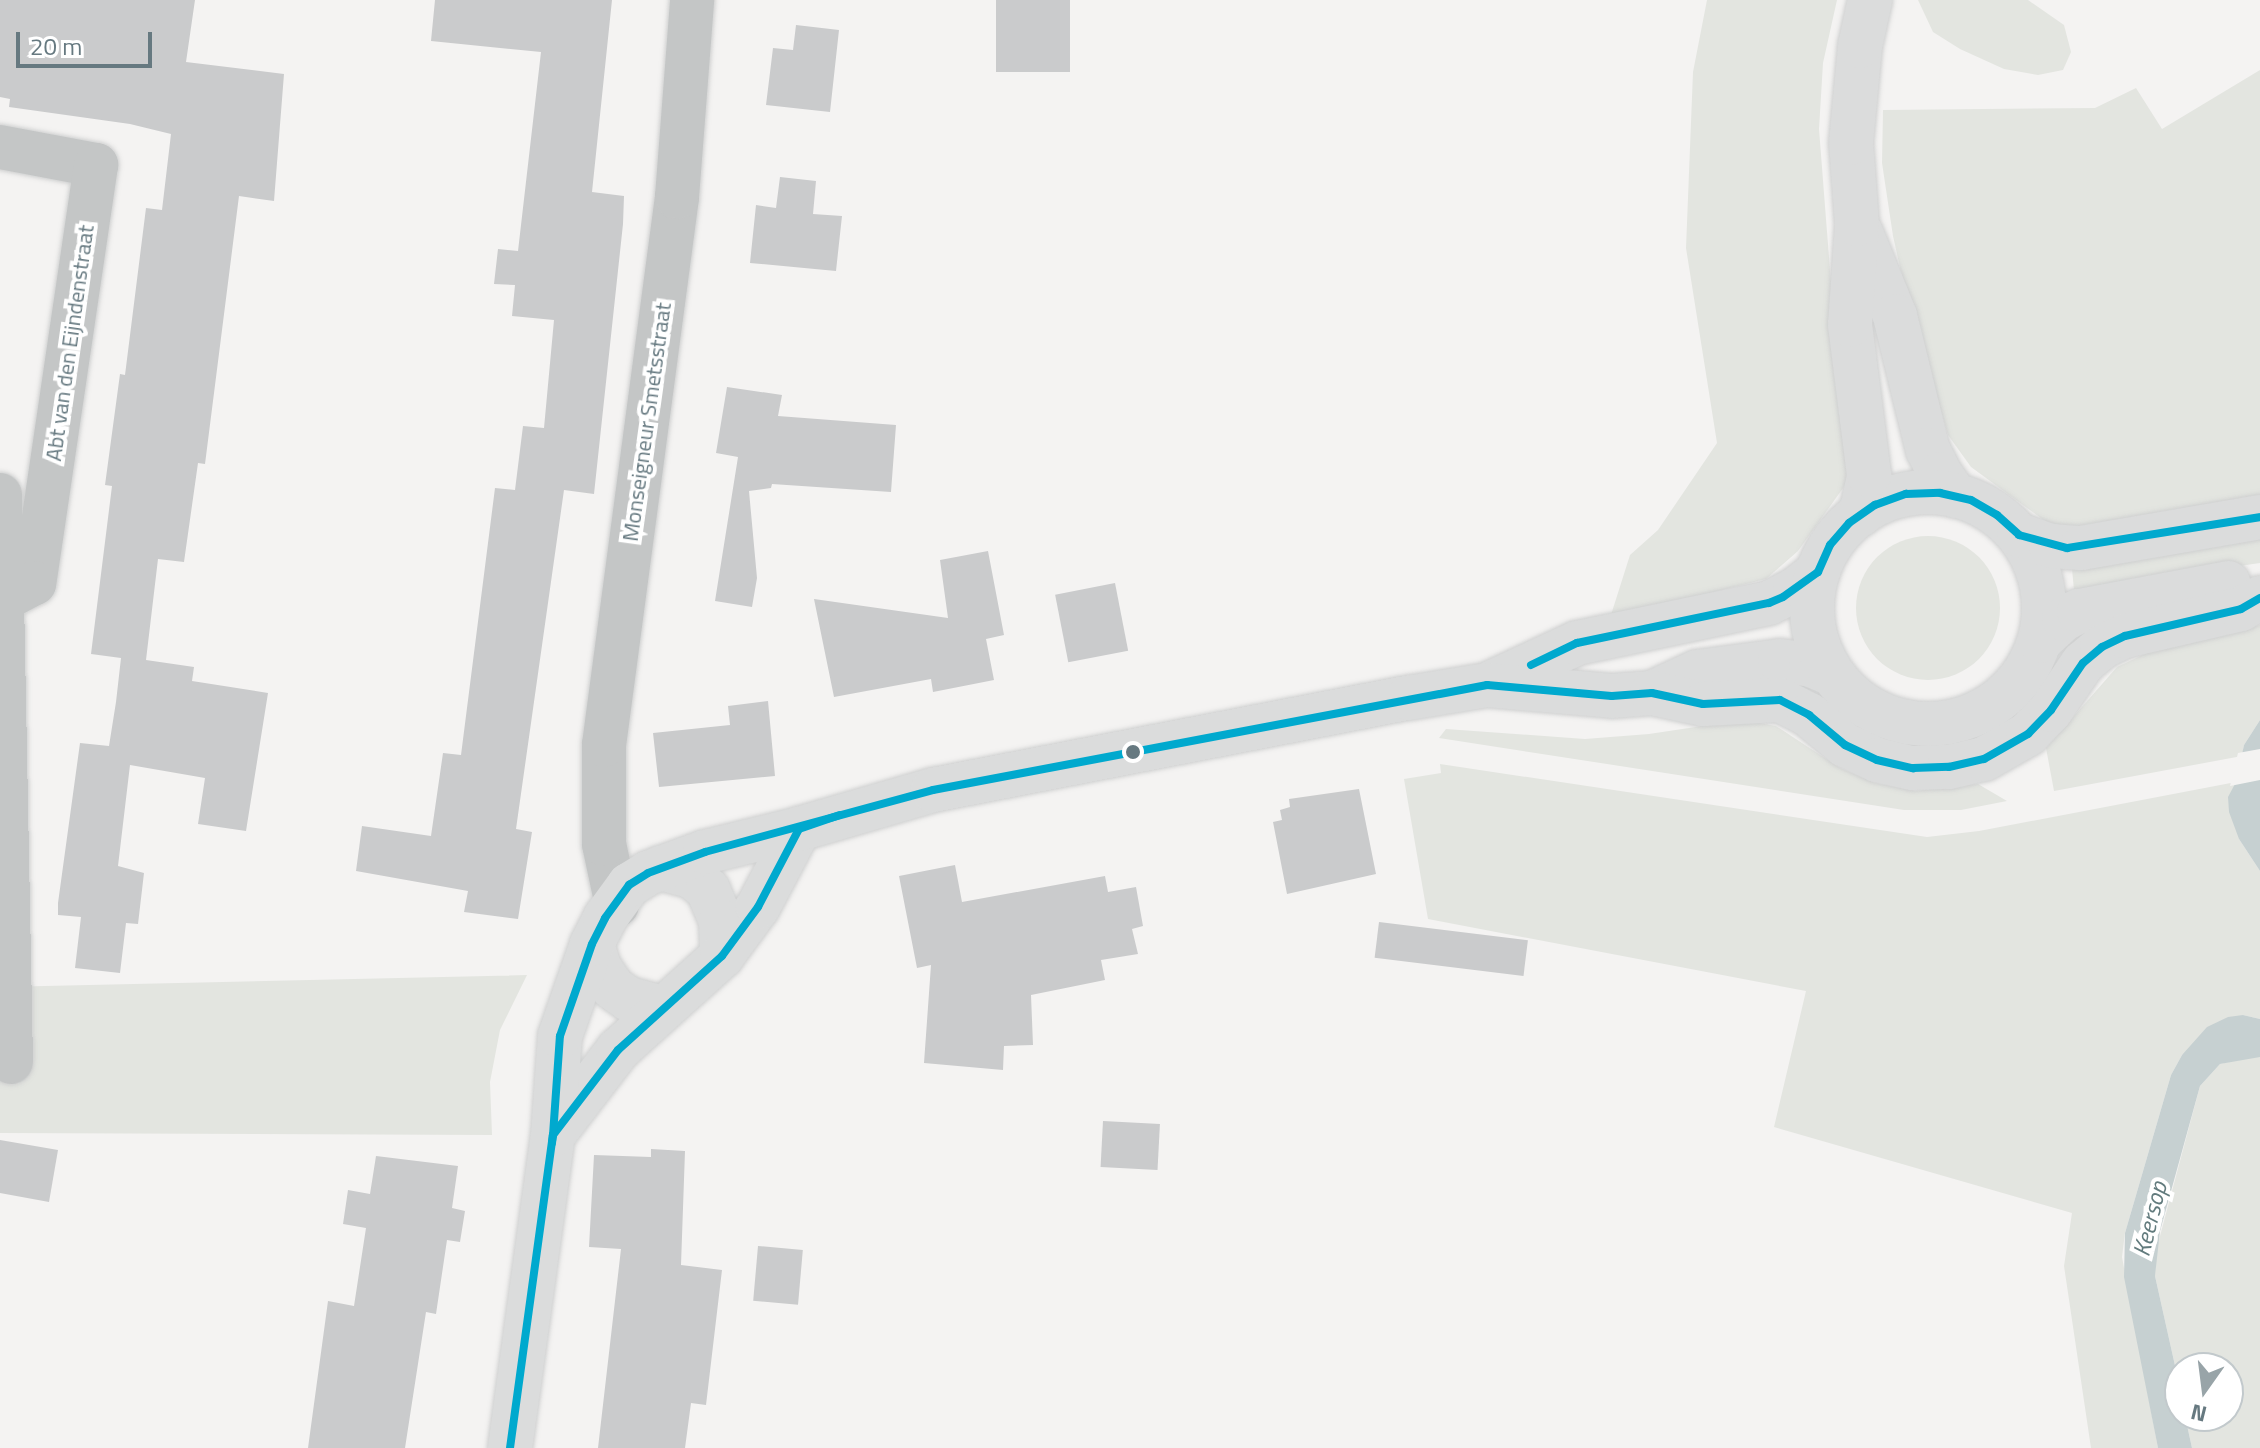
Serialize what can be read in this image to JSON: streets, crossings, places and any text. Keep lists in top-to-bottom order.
{
  "streets": {
    "street": ["Abt van den Eijndenstraat", "Monseigneur Smetsstraat"]
  },
  "water": ["Keersop"],
  "scale_bar": "20 m",
  "north": "bottom"
}
